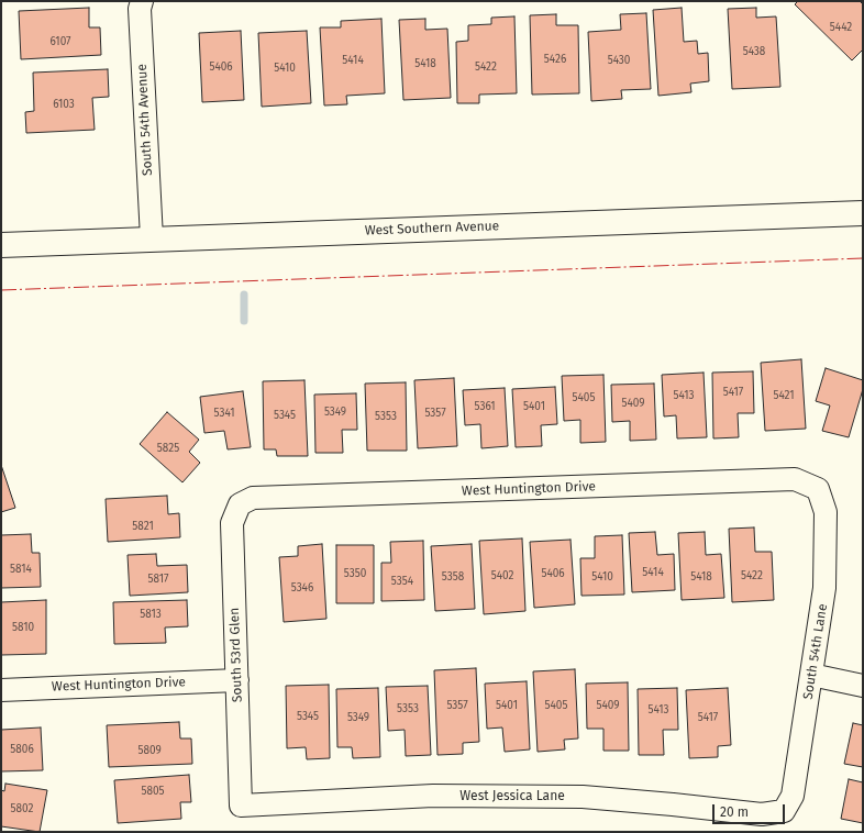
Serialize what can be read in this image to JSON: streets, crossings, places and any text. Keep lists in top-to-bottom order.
{
  "streets": {
    "main road": ["West Southern Avenue"],
    "street": [
      "South 54th Avenue",
      "West Huntington Drive",
      "South 54th Lane",
      "South 53rd Glen",
      "West Jessica Lane"
    ]
  },
  "crossings": [
    ["South 54th Avenue", "West Southern Avenue"],
    ["West Huntington Drive", "South 54th Lane"],
    ["West Huntington Drive", "South 53rd Glen"],
    ["South 54th Lane", "West Jessica Lane"],
    ["South 53rd Glen", "West Jessica Lane"]
  ],
  "house_numbers": [
    "5442",
    "6107",
    "5438",
    "5426",
    "5414",
    "5430",
    "5418",
    "5406",
    "5422",
    "5410",
    "6103",
    "5417",
    "5413",
    "5421",
    "5405",
    "5409",
    "5361",
    "5401",
    "5349",
    "5341",
    "5357",
    "5345",
    "5353",
    "5825",
    "5821",
    "5814",
    "5414",
    "5350",
    "5406",
    "5402",
    "5422",
    "5358",
    "5410",
    "5418",
    "5817",
    "5354",
    "5346",
    "5813",
    "5810",
    "5357",
    "5401",
    "5405",
    "5409",
    "5353",
    "5413",
    "5345",
    "5349",
    "5417",
    "5806",
    "5809",
    "5805",
    "5802"
  ],
  "scale_bar": "20 m"
}
